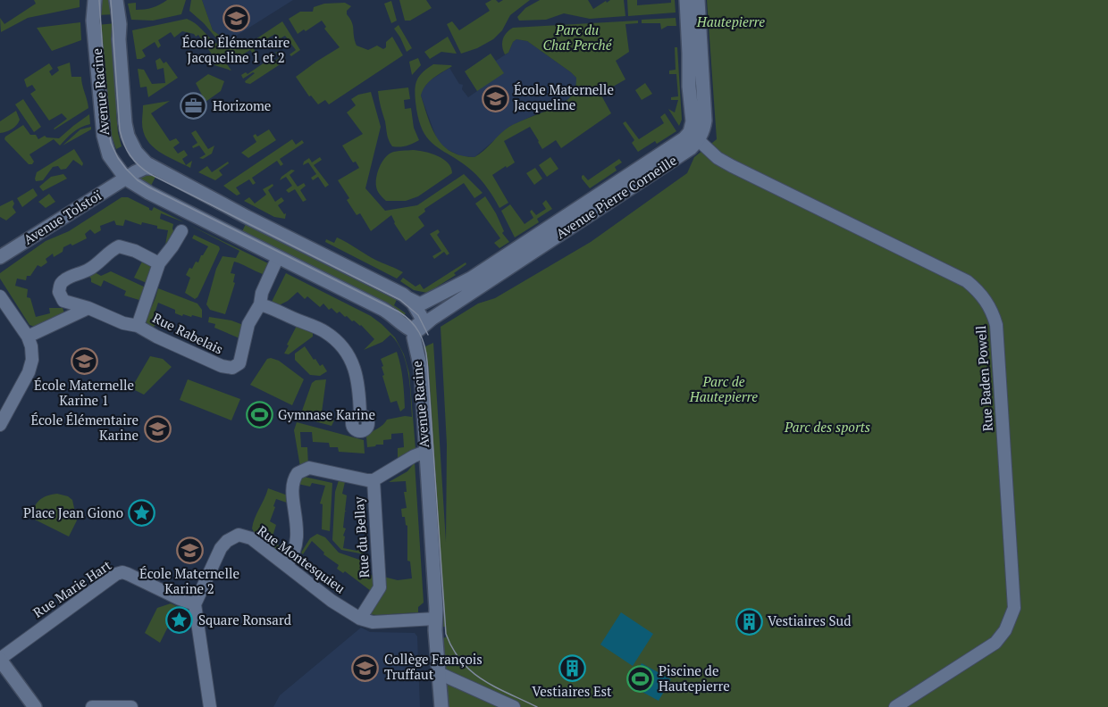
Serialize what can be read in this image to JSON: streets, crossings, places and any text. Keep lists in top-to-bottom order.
{
  "streets": {
    "street": [
      "Avenue Racine",
      "Avenue Pierre Corneille",
      "Avenue Tolstoï",
      "Rue Rabelais",
      "Rue Baden Powell",
      "Rue du Bellay",
      "Rue Montesquieu",
      "Rue Marie Hart"
    ]
  },
  "crossings": [
    ["Avenue Racine", "Avenue Pierre Corneille"],
    ["Avenue Racine", "Avenue Tolstoï"],
    ["Avenue Racine", "Rue Rabelais"],
    ["Avenue Racine", "Rue du Bellay"],
    ["Avenue Racine", "Rue Montesquieu"],
    ["Avenue Pierre Corneille", "Rue Baden Powell"],
    ["Rue du Bellay", "Rue Montesquieu"],
    ["Rue Montesquieu", "Rue Marie Hart"]
  ],
  "parks": [
    "Hautepierre",
    "Parc du Chat Perché",
    "Parc de Hautepierre",
    "Parc des sports"
  ],
  "places": {
    "school or university": [
      "École Élémentaire Jacqueline 1 et 2",
      "École Maternelle Jacqueline",
      "École Maternelle Karine 1",
      "École Élémentaire Karine",
      "École Maternelle Karine 2",
      "Collège François Truffaut"
    ],
    "office": ["Horizome"],
    "sports": ["Gymnase Karine", "Piscine de Hautepierre"],
    "place": ["Place Jean Giono", "Square Ronsard"],
    "building": ["Vestiaires Sud", "Vestiaires Est"]
  }
}
